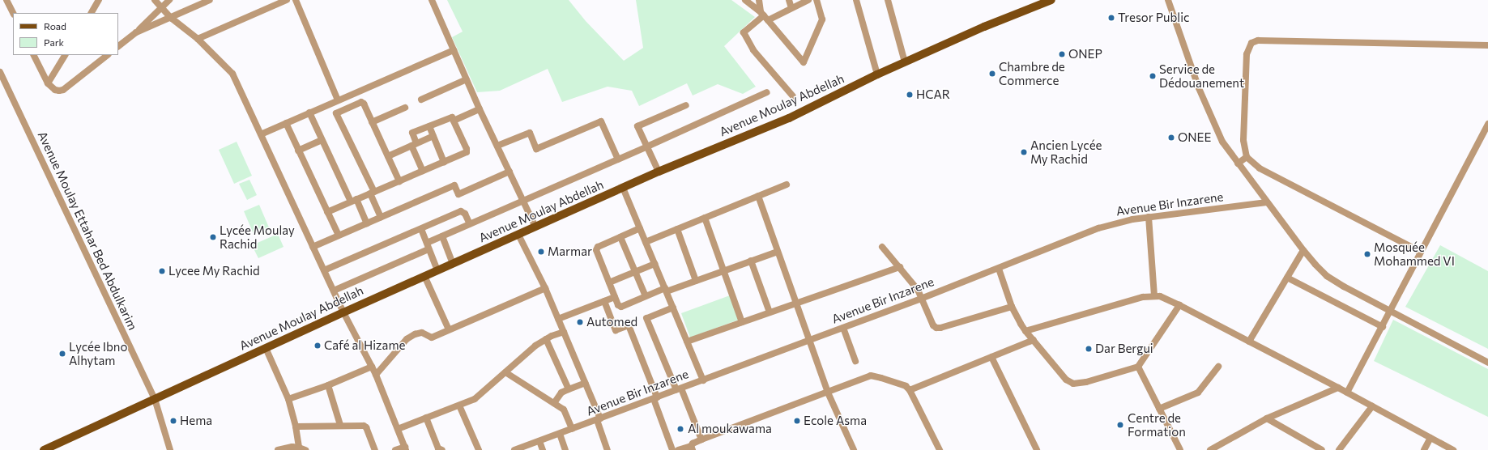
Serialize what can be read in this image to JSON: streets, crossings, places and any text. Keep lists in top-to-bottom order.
{
  "streets": {
    "main road": ["Avenue Moulay Abdellah"],
    "street": ["Avenue Bir Inzarene", "Avenue Moulay Ettahar Bed Abdulkarim"]
  },
  "crossings": [
    ["Avenue Moulay Abdellah", "Avenue Moulay Ettahar Bed Abdulkarim"]
  ],
  "places": [
    "Tresor Public",
    "ONEP",
    "Chambre de Commerce",
    "Service de Dédouanement",
    "HCAR",
    "ONEE",
    "Ancien Lycée My Rachid",
    "Lycée Moulay Rachid",
    "Marmar",
    "Mosquée Mohammed VI",
    "Lycee My Rachid",
    "Automed",
    "Café al Hizame",
    "Dar Bergui",
    "Lycée Ibno Alhytam",
    "Hema",
    "Ecole Asma",
    "Centre de Formation",
    "Al moukawama"
  ],
  "legend": ["Road", "Park"]
}
